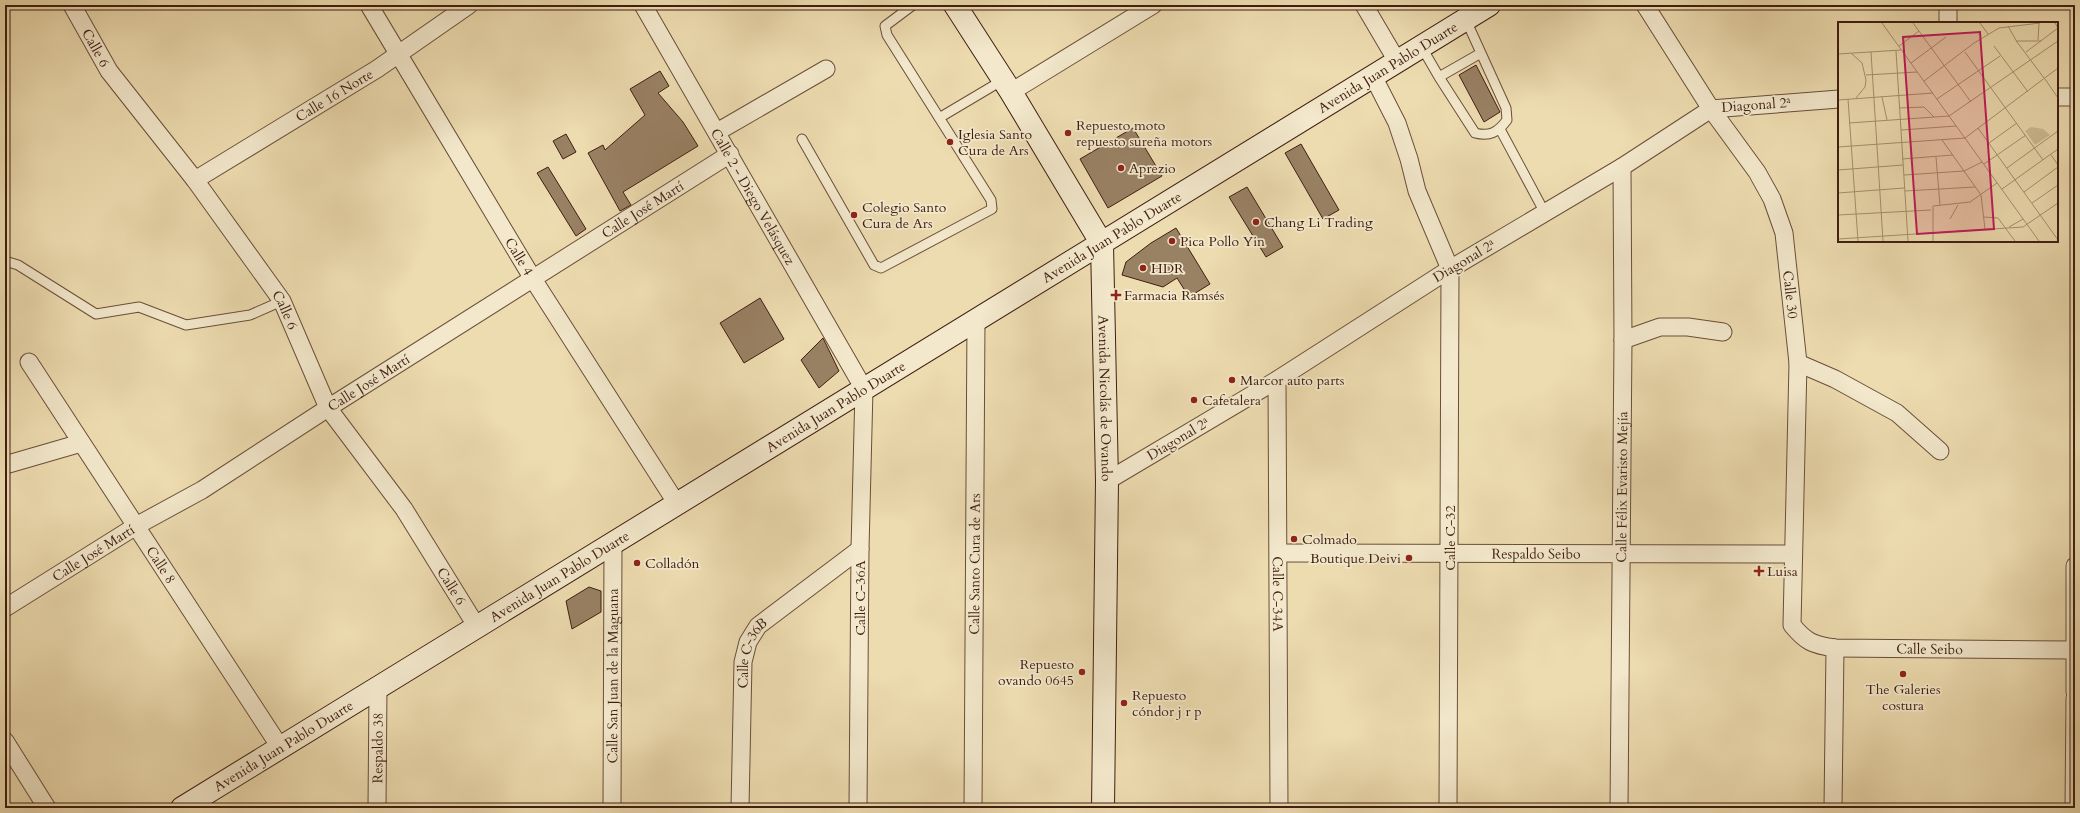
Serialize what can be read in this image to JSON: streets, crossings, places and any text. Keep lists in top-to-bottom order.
{
  "streets": {
    "main road": ["Avenida Juan Pablo Duarte", "Avenida Nicolás de Ovando"],
    "street": [
      "Calle 6",
      "Calle 16 Norte",
      "Diagonal 2ª",
      "Calle 2 - Diego Velásquez",
      "Calle José Martí",
      "Calle 4",
      "Calle 30",
      "Calle Félix Evaristo Mejía",
      "Calle C-32",
      "Respaldo Seibo",
      "Calle Santo Cura de Ars",
      "Calle 8",
      "Calle C-34A",
      "Calle C-36A",
      "Calle Seibo",
      "Calle C-36B",
      "Calle San Juan de la Maguana",
      "Respaldo 38"
    ]
  },
  "crossings": [
    ["Calle 6", "Avenida Juan Pablo Duarte"],
    ["Calle 6", "Calle 16 Norte"],
    ["Calle 6", "Calle José Martí"],
    ["Avenida Juan Pablo Duarte", "Calle 2 - Diego Velásquez"],
    ["Avenida Juan Pablo Duarte", "Calle 4"],
    ["Avenida Juan Pablo Duarte", "Avenida Nicolás de Ovando"],
    ["Avenida Juan Pablo Duarte", "Calle Santo Cura de Ars"],
    ["Avenida Juan Pablo Duarte", "Calle 8"],
    ["Avenida Juan Pablo Duarte", "Calle C-36A"],
    ["Avenida Juan Pablo Duarte", "Calle San Juan de la Maguana"],
    ["Avenida Juan Pablo Duarte", "Respaldo 38"],
    ["Calle 16 Norte", "Calle 4"],
    ["Diagonal 2ª", "Calle 30"],
    ["Diagonal 2ª", "Avenida Nicolás de Ovando"],
    ["Diagonal 2ª", "Calle Félix Evaristo Mejía"],
    ["Diagonal 2ª", "Calle C-32"],
    ["Diagonal 2ª", "Calle C-34A"],
    ["Calle 2 - Diego Velásquez", "Calle José Martí"],
    ["Calle 2 - Diego Velásquez", "Calle C-36A"],
    ["Calle José Martí", "Calle 4"],
    ["Calle José Martí", "Calle 8"],
    ["Calle 30", "Respaldo Seibo"],
    ["Calle 30", "Calle Seibo"],
    ["Calle Félix Evaristo Mejía", "Respaldo Seibo"],
    ["Calle C-32", "Respaldo Seibo"],
    ["Respaldo Seibo", "Calle C-34A"],
    ["Calle C-36A", "Calle C-36B"]
  ],
  "places": {
    "other": [
      "Repuesto moto repuesto sureña motors",
      "Iglesia Santo Cura de Ars",
      "Aprezio",
      "Colegio Santo Cura de Ars",
      "Chang Li Trading",
      "Pica Pollo Yin",
      "HDR",
      "Marcor auto parts",
      "Cafetalera",
      "Colmado",
      "Boutique Deivi",
      "Colladón",
      "Repuesto ovando 0645",
      "The Galeries costura",
      "Repuesto cóndor j r p"
    ],
    "health": ["Farmacia Ramsés", "Luisa"]
  }
}
